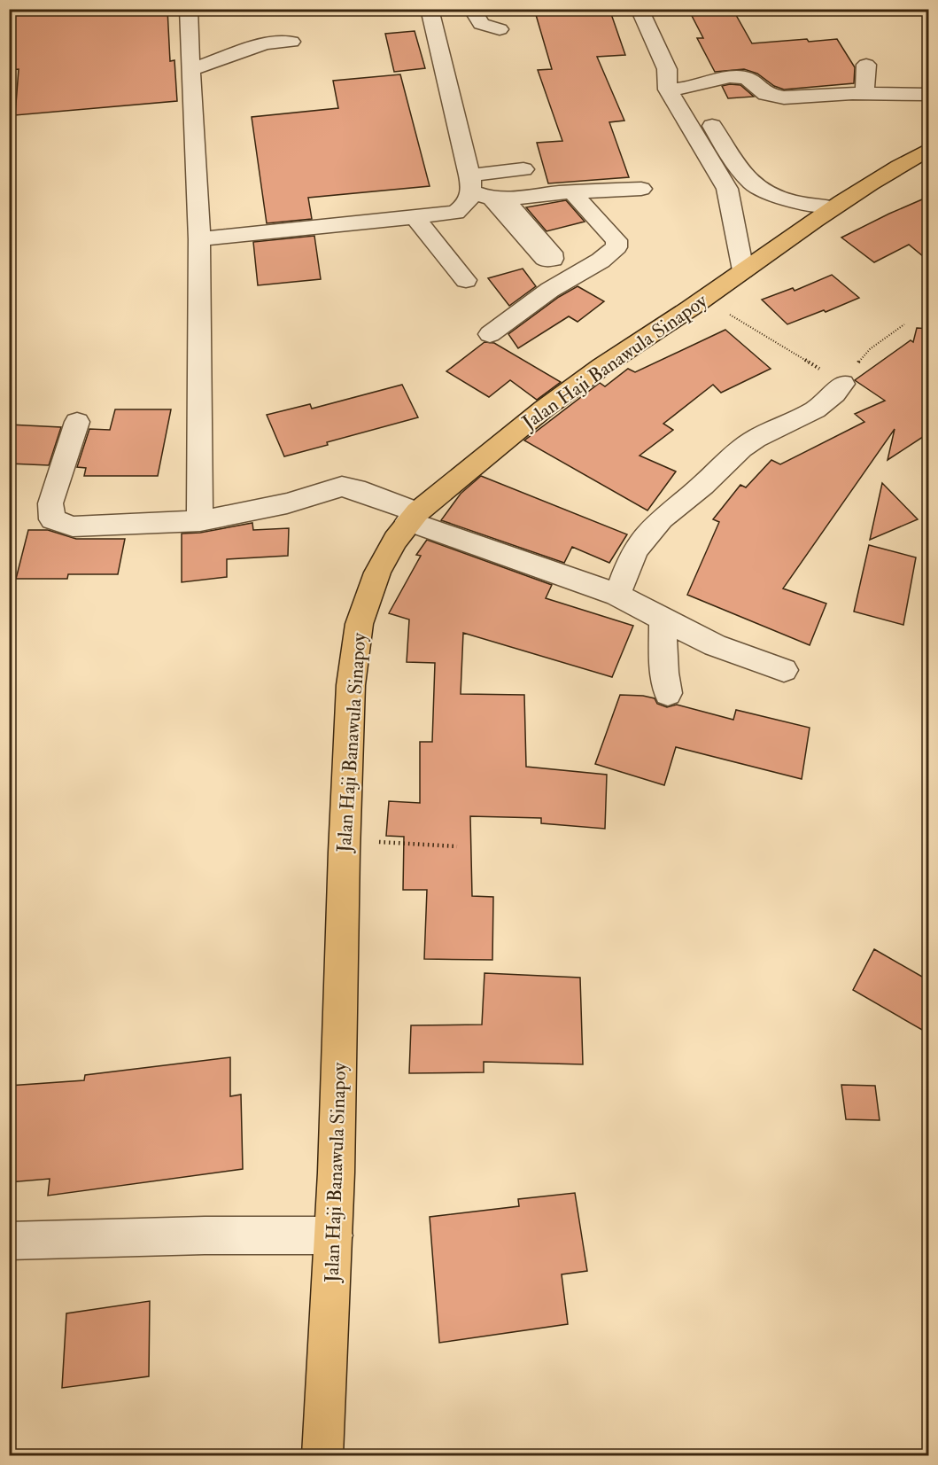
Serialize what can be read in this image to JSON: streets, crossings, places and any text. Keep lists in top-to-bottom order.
{
  "streets": {
    "highway": ["Jalan Haji Banawula Sinapoy"]
  }
}
